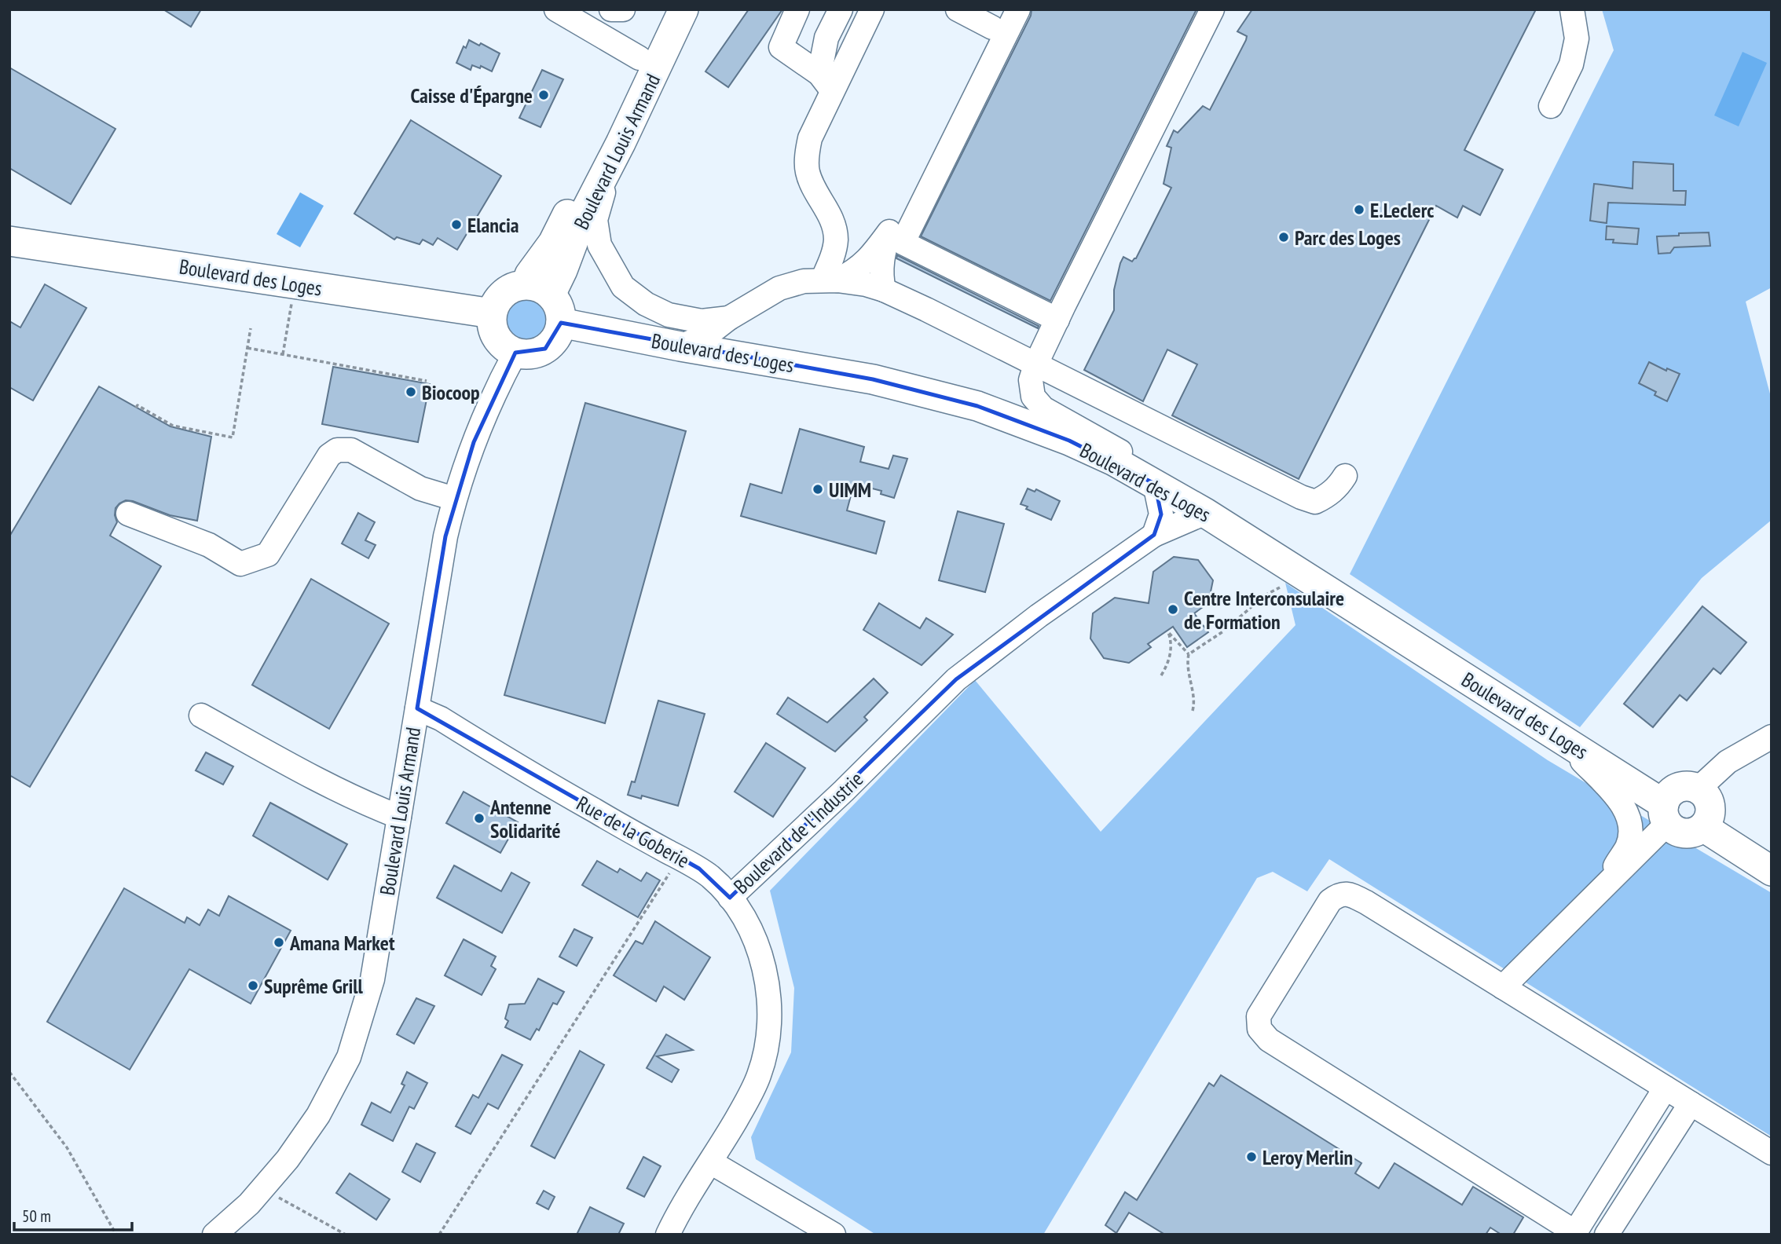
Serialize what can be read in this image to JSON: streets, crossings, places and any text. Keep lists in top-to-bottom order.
{
  "streets": {
    "main road": ["Boulevard Louis Armand", "Boulevard des Loges"],
    "street": ["Rue de la Goberie", "Boulevard de l'Industrie"]
  },
  "crossings": [
    ["Boulevard Louis Armand", "Boulevard des Loges"],
    ["Boulevard Louis Armand", "Rue de la Goberie"],
    ["Boulevard des Loges", "Boulevard de l'Industrie"],
    ["Rue de la Goberie", "Boulevard de l'Industrie"]
  ],
  "places": [
    "Caisse d'Épargne",
    "E.Leclerc",
    "Elancia",
    "Parc des Loges",
    "Biocoop",
    "UIMM",
    "Centre Interconsulaire de Formation",
    "Antenne Solidarité",
    "Amana Market",
    "Suprême Grill",
    "Leroy Merlin"
  ],
  "scale_bar": "50 m"
}
